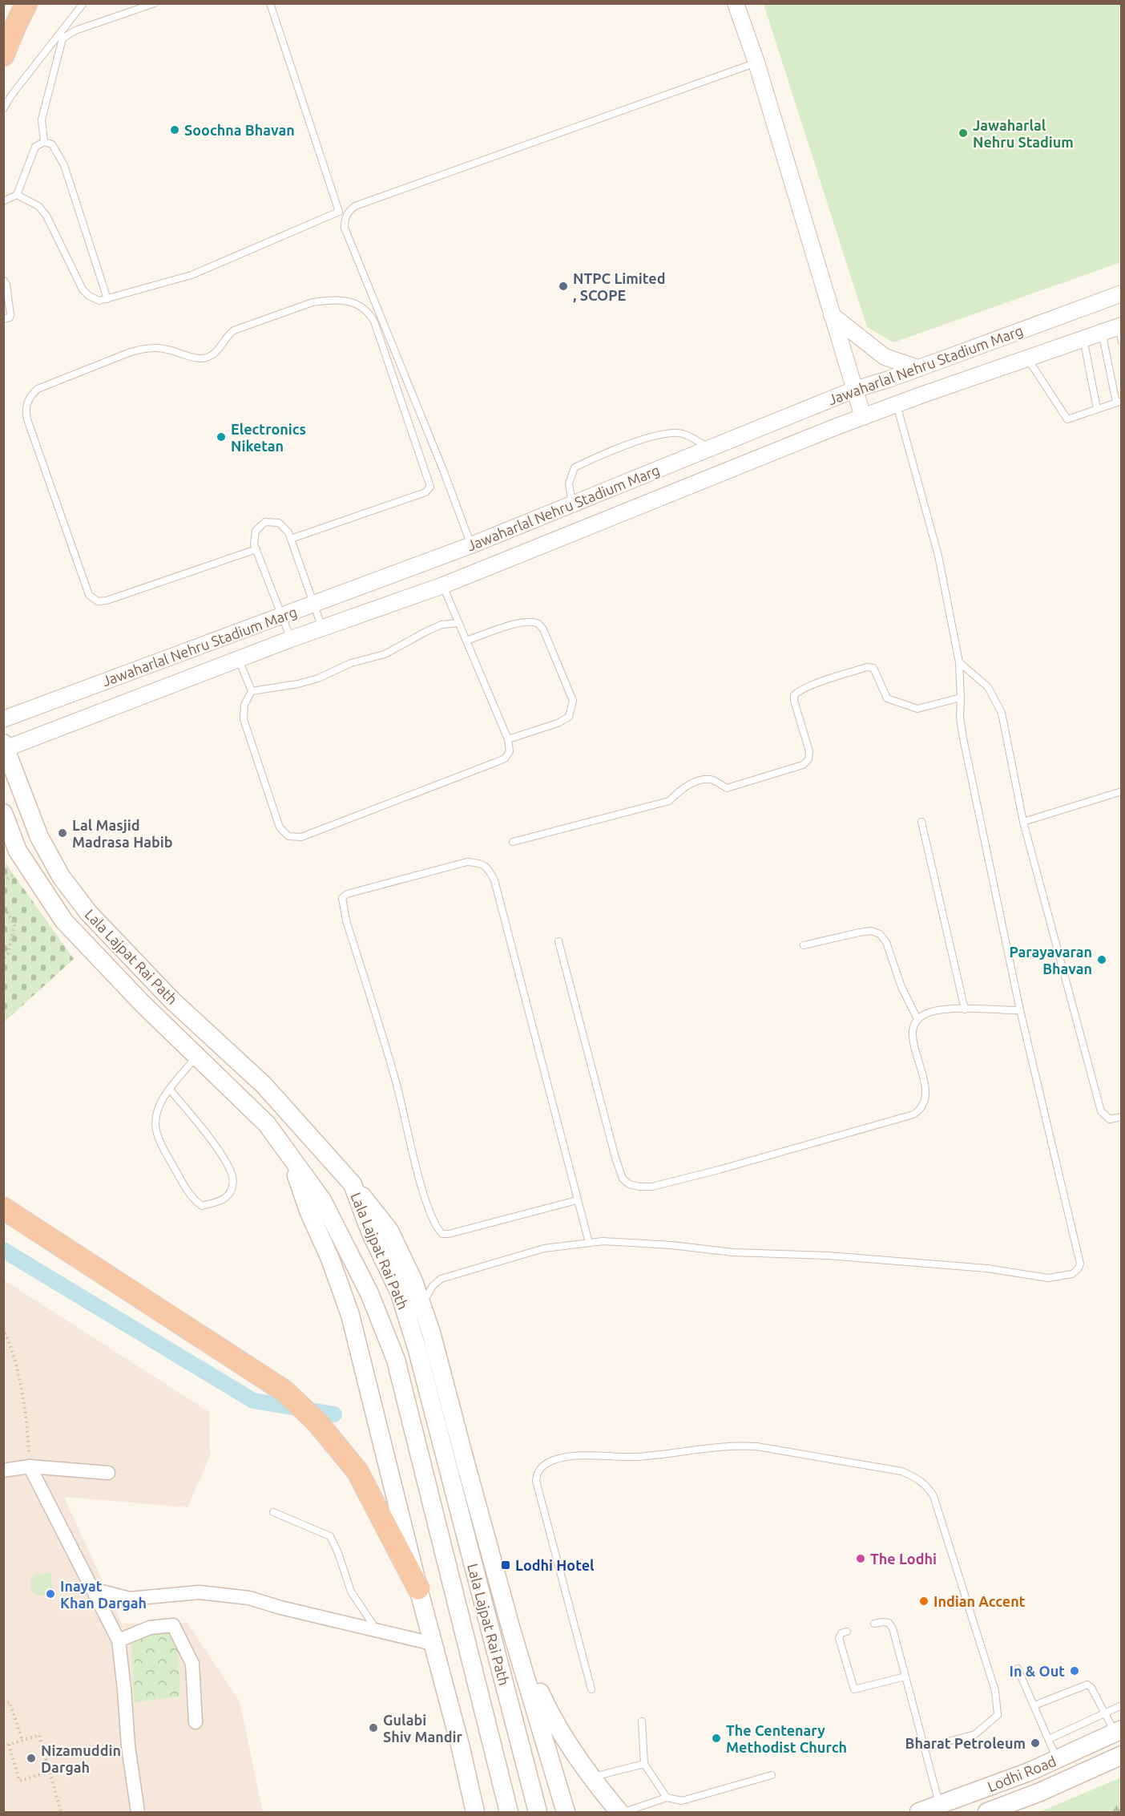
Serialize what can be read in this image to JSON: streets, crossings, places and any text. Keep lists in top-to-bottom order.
{
  "streets": {
    "main road": ["Lala Lajpat Rai Path", "Lodhi Road"],
    "street": ["Jawaharlal Nehru Stadium Marg"]
  },
  "crossings": [
    ["Jawaharlal Nehru Stadium Marg", "Lala Lajpat Rai Path"]
  ],
  "places": {
    "other": [
      "Soochna Bhavan",
      "Jawaharlal Nehru Stadium",
      "NTPC Limited , SCOPE",
      "Electronics Niketan",
      "Lal Masjid Madrasa Habib",
      "Parayavaran Bhavan",
      "The Lodhi",
      "Inayat Khan Dargah",
      "Indian Accent",
      "In & Out",
      "Gulabi Shiv Mandir",
      "The Centenary Methodist Church",
      "Bharat Petroleum",
      "Nizamuddin Dargah"
    ],
    "transit": ["Lodhi Hotel"]
  }
}
